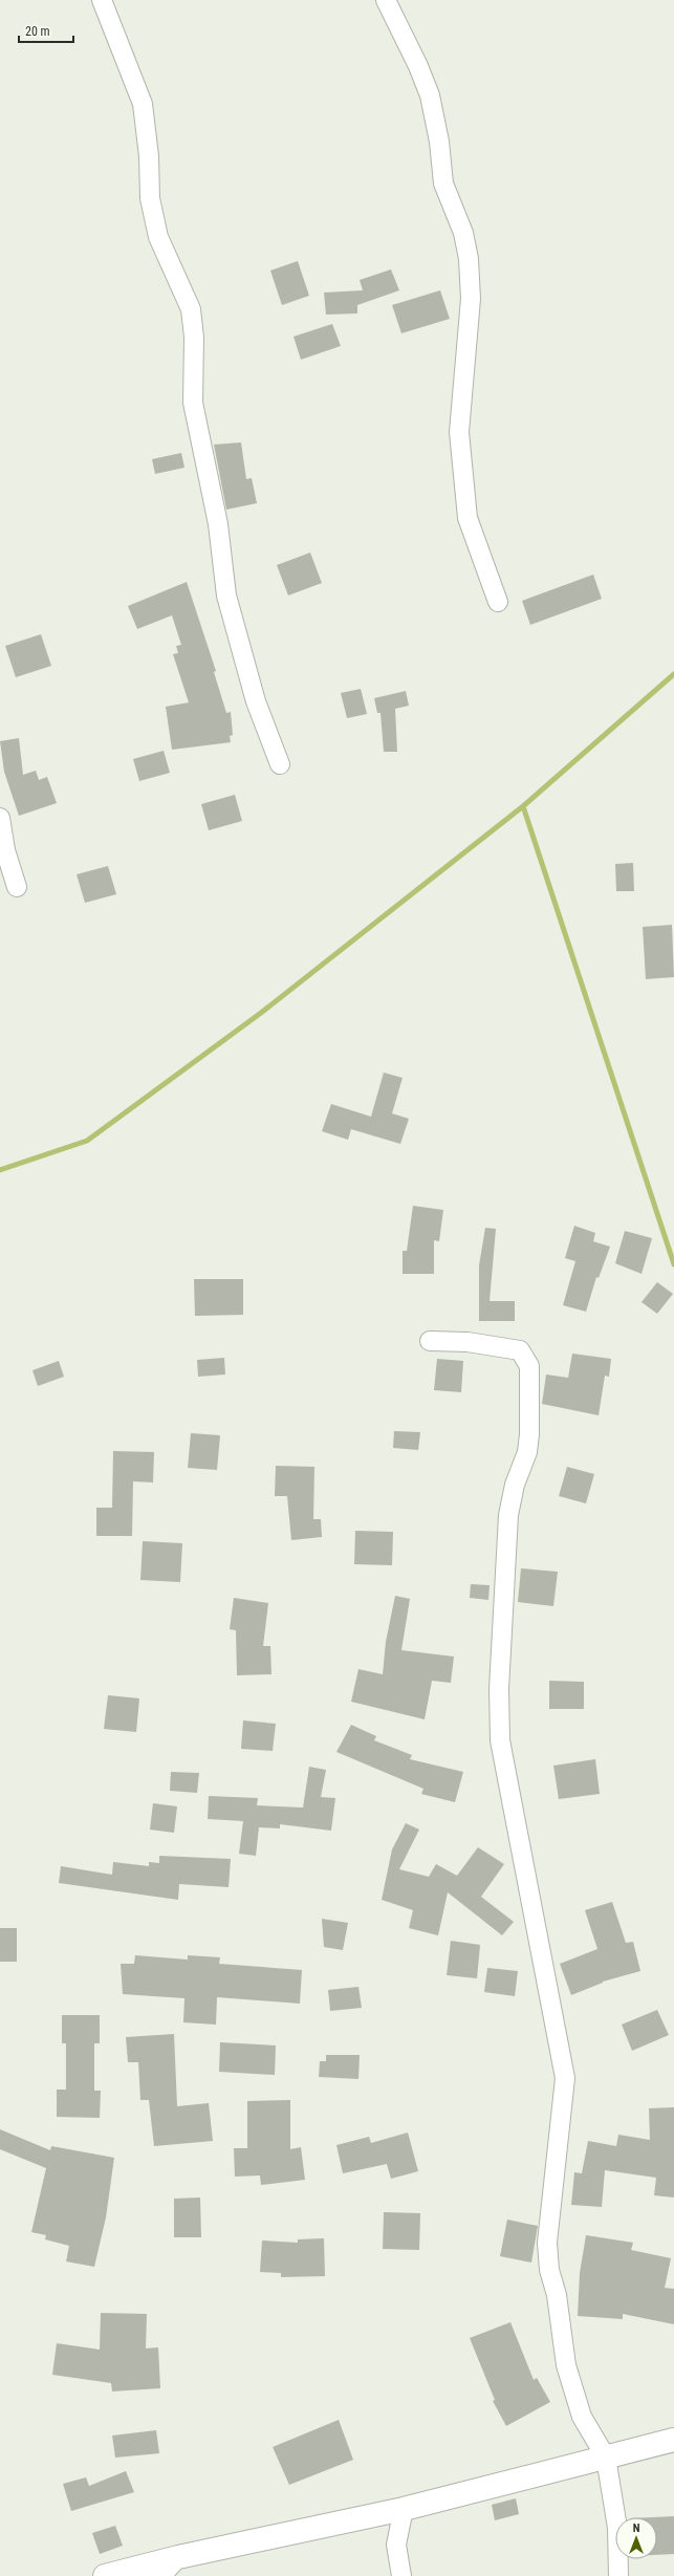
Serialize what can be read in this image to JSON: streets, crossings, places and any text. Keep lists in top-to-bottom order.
{
  "scale_bar": "20 m",
  "north": "top"
}
